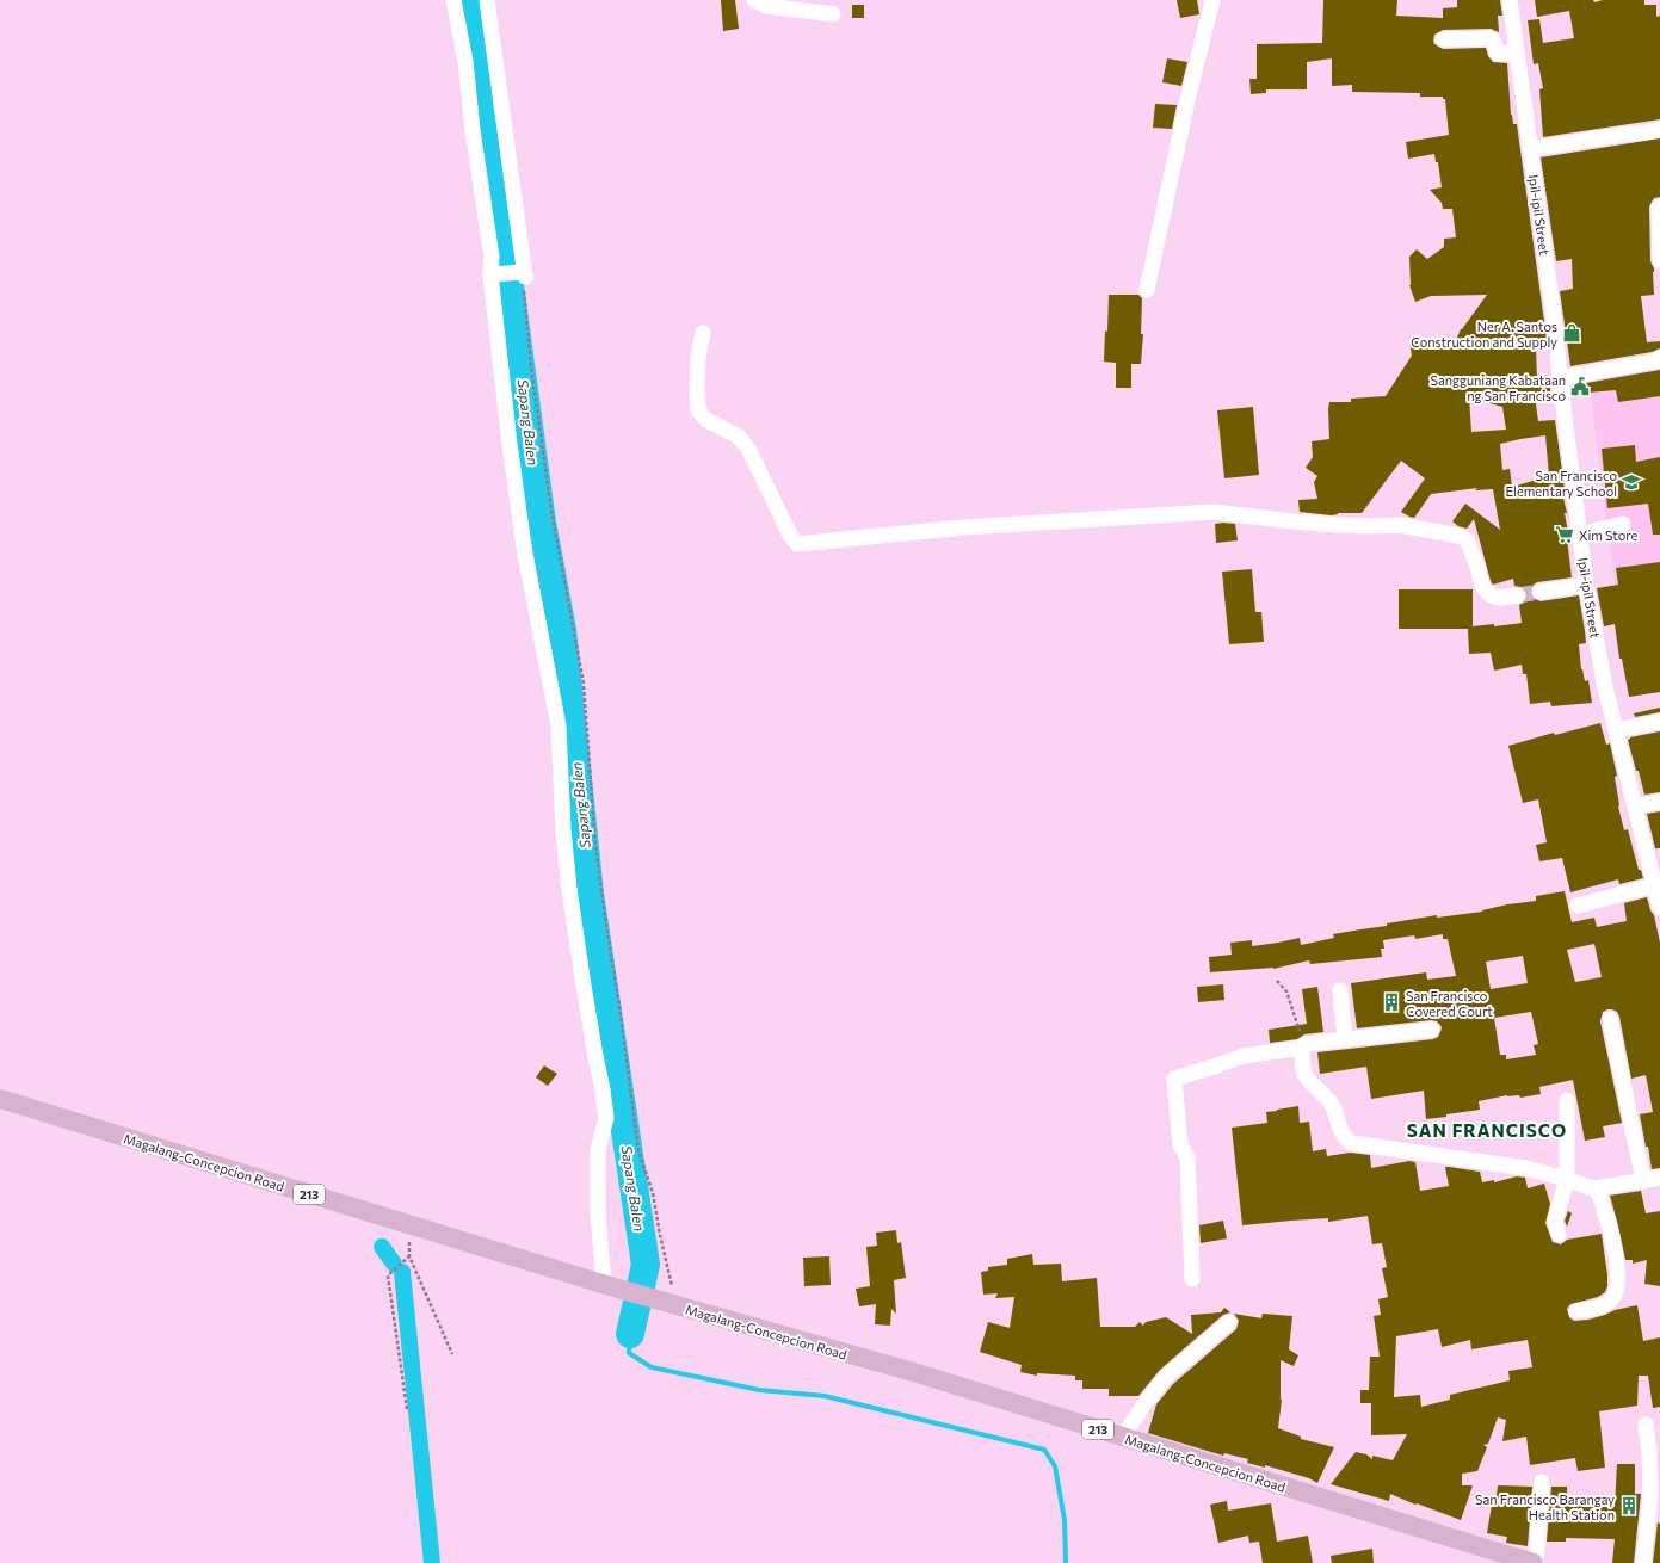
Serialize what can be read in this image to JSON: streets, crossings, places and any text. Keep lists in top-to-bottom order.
{
  "streets": {
    "main road": ["Magalang-Concepcion Road", "213"],
    "street": ["Ipil-ipil Street"]
  },
  "districts": ["SAN FRANCISCO"],
  "water": ["Sapang Balen"],
  "places": {
    "shop": ["Ner A. Santos Construction and Supply"],
    "public building": ["Sangguniang Kabataan ng San Francisco"],
    "school or university": ["San Francisco Elementary School"],
    "supermarket": ["Xim Store"],
    "building": ["San Francisco Covered Court", "San Francisco Barangay Health Station"]
  }
}
